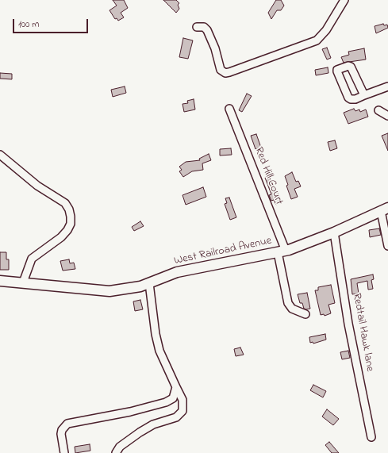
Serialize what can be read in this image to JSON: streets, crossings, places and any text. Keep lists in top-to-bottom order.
{
  "streets": {
    "main road": ["West Railroad Avenue"],
    "street": ["Red Hill Court", "Redtail Hawk lane"]
  },
  "crossings": [
    ["Red Hill Court", "West Railroad Avenue"],
    ["West Railroad Avenue", "Redtail Hawk lane"]
  ],
  "scale_bar": "100 m"
}
